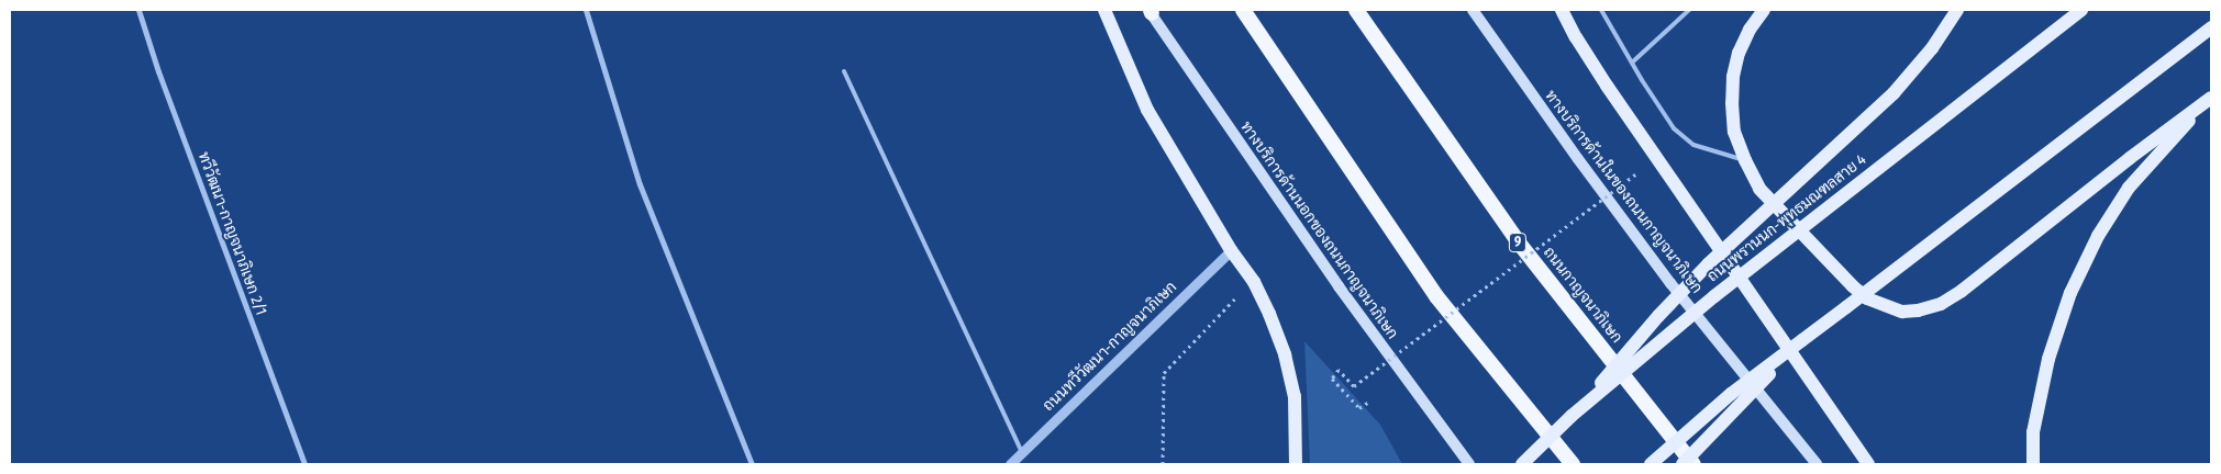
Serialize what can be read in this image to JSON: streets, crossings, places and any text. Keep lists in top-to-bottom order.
{
  "streets": {
    "highway": ["9", "ถนนกาญจนาภิเษก"],
    "main road": ["ทางบริการด้านในของถนนกาญจนาภิเษก", "ถนนพรานนก-พุทธมณฑลสาย 4", "ทางบริการด้านนอกของถนนกาญจนาภิเษก"],
    "street": ["ทวีวัฒนา-กาญจนาภิเษก 2/1", "ถนนทวีวัฒนา-กาญจนาภิเษก"]
  }
}
